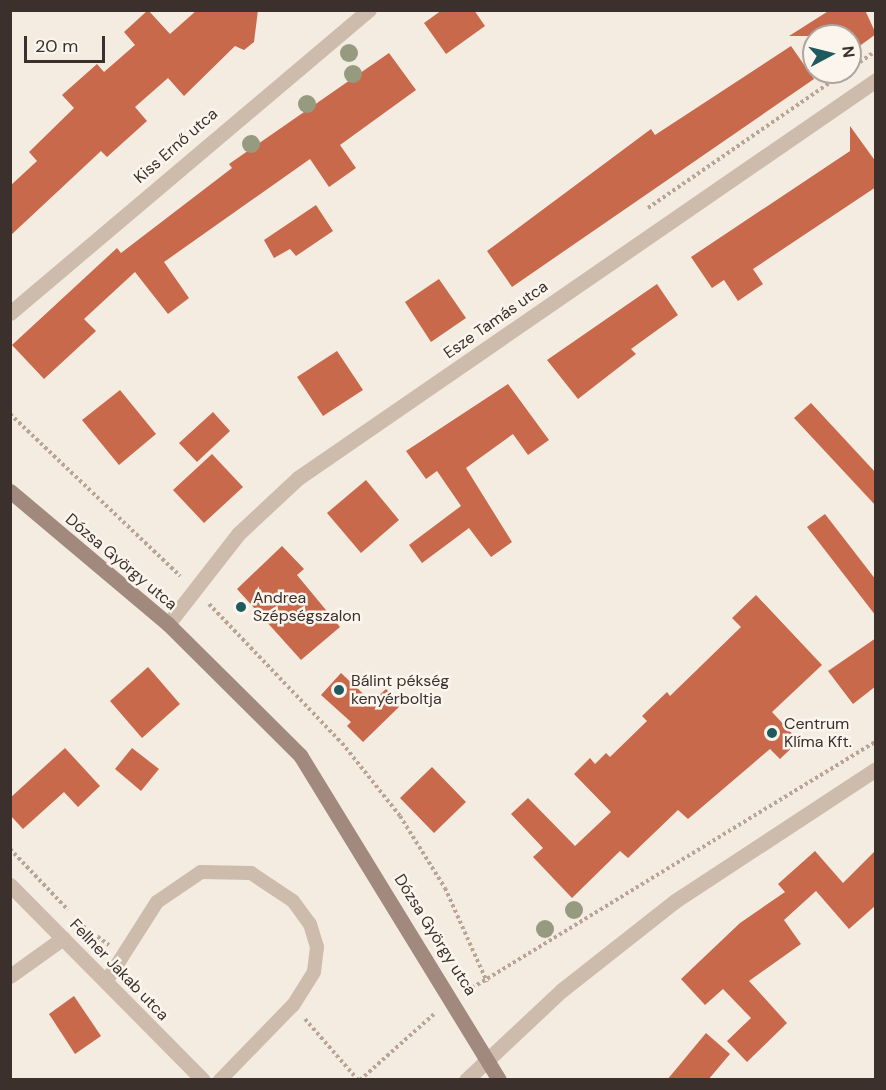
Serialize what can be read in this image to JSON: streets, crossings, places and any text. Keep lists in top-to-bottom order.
{
  "streets": {
    "main road": ["Dózsa György utca"],
    "street": ["Kiss Ernő utca", "Esze Tamás utca", "Fellner Jakab utca"]
  },
  "crossings": [
    ["Esze Tamás utca", "Dózsa György utca"]
  ],
  "places": ["Andrea Szépségszalon", "Bálint pékség kenyérboltja", "Centrum Klíma Kft."],
  "scale_bar": "20 m",
  "north": "right"
}
